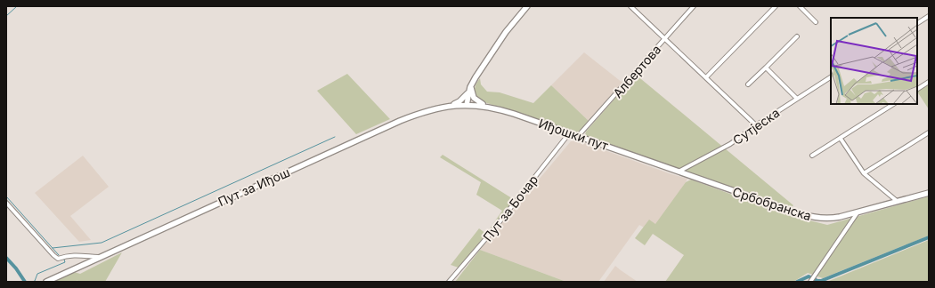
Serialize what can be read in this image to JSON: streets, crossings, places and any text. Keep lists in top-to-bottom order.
{
  "streets": {
    "main road": ["Иђошки пут", "Пут за Иђош", "Србобранска"],
    "street": ["Албертова", "Сутјеска", "Пут за Бочар"]
  },
  "crossings": [
    ["Албертова", "Иђошки пут"],
    ["Сутјеска", "Иђошки пут"],
    ["Сутјеска", "Србобранска"],
    ["Иђошки пут", "Пут за Иђош"],
    ["Иђошки пут", "Србобранска"],
    ["Иђошки пут", "Пут за Бочар"]
  ]
}
